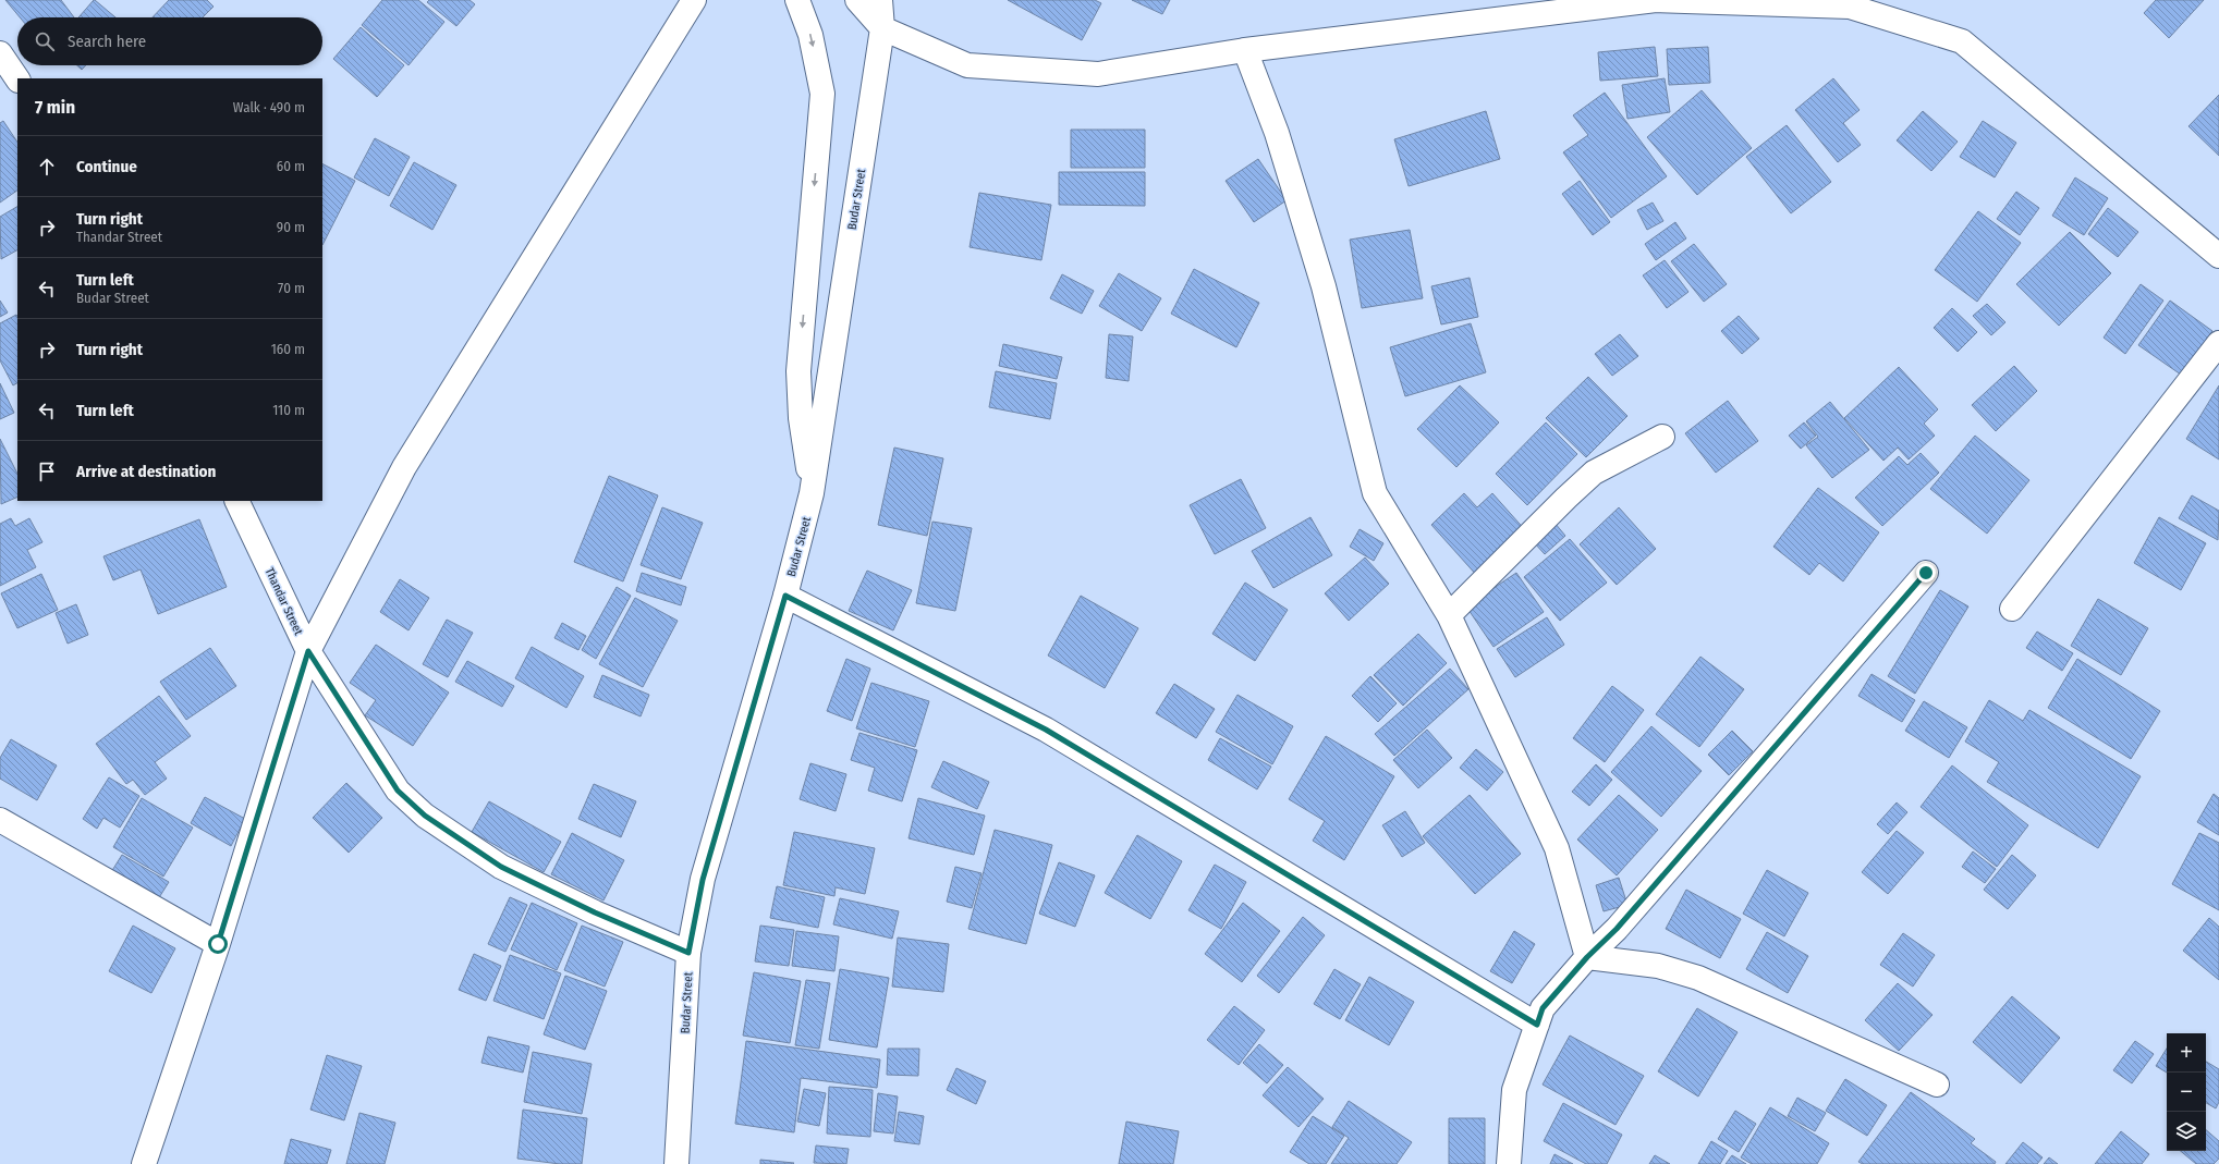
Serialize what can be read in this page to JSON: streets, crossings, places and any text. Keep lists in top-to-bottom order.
{
  "streets": {
    "street": ["Budar Street", "Thandar Street"]
  },
  "crossings": [
    ["Budar Street", "Thandar Street"]
  ],
  "page": {
    "search": "Search here",
    "heading": ["7 min", "Walk · 490 m"],
    "list": [
      ["Continue", "60 m"],
      ["Turn right", "Thandar Street", "90 m"],
      ["Turn left", "Budar Street", "70 m"],
      ["Turn right", "160 m"],
      ["Turn left", "110 m"],
      "Arrive at destination"
    ],
    "map_buttons": ["+", "−"]
  }
}
